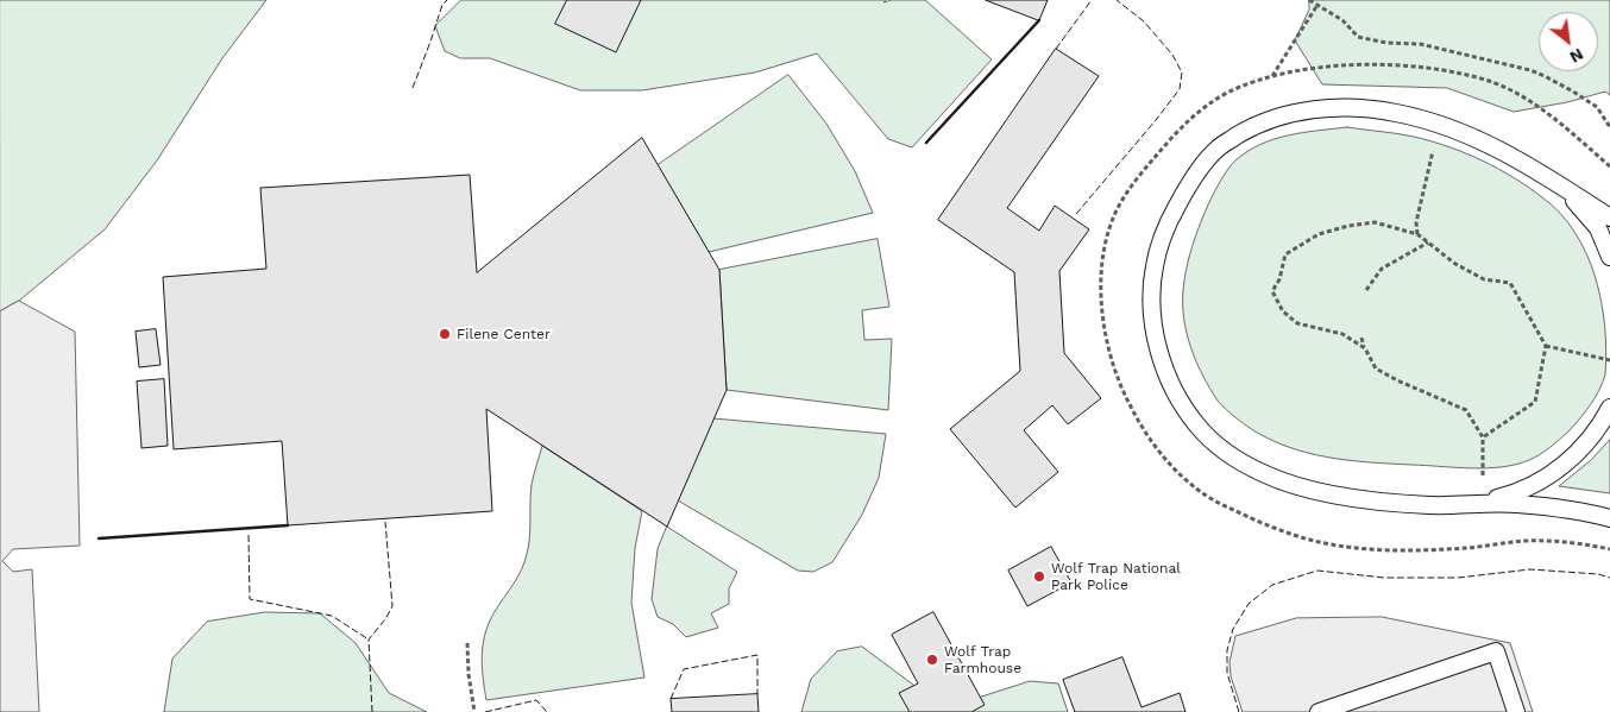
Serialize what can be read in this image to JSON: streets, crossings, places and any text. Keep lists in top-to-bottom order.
{
  "places": ["Filene Center", "Wolf Trap National Park Police", "Wolf Trap Farmhouse"],
  "north": "bottom right"
}
